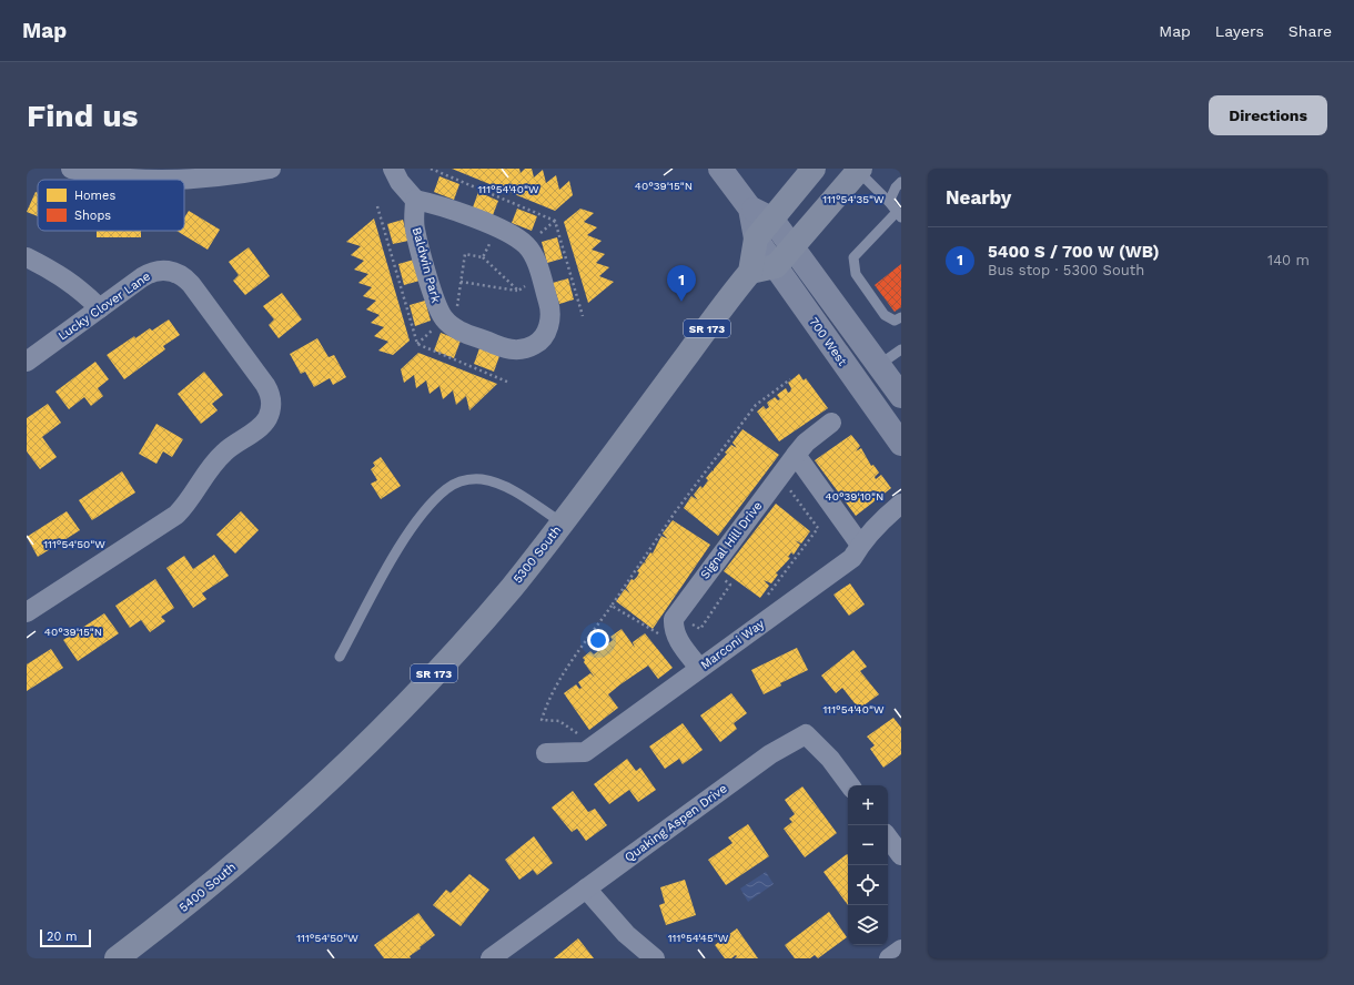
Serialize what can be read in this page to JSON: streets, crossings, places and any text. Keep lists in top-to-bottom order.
{
  "streets": {
    "main road": [
      "SR 173",
      "700 West",
      "5300 South",
      "5400 South"
    ],
    "street": [
      "Baldwin Park",
      "Lucky Clover Lane",
      "Signal Hill Drive",
      "Marconi Way",
      "Quaking Aspen Drive"
    ]
  },
  "crossings": [
    ["700 West", "5300 South"],
    ["Signal Hill Drive", "Marconi Way"],
    ["5300 South", "5400 South"]
  ],
  "legend": ["Homes", "Shops"],
  "scale_bar": "20 m",
  "page": {
    "header": "Map",
    "nav": ["Map", "Layers", "Share"],
    "buttons": "Directions",
    "title": "Find us",
    "heading": "Nearby",
    "list": [
      {
        "mark": "1",
        "name": "5400 S / 700 W (WB)",
        "note": "Bus stop · 5300 South",
        "value": "140 m"
      }
    ],
    "pins": "1",
    "map_buttons": ["+", "−"],
    "scale": "20 m"
  },
  "coordinates": [
    "40°39'15\"N",
    "111°54'40\"W",
    "111°54'35\"W",
    "40°39'10\"N",
    "111°54'50\"W",
    "111°54'45\"W"
  ]
}
